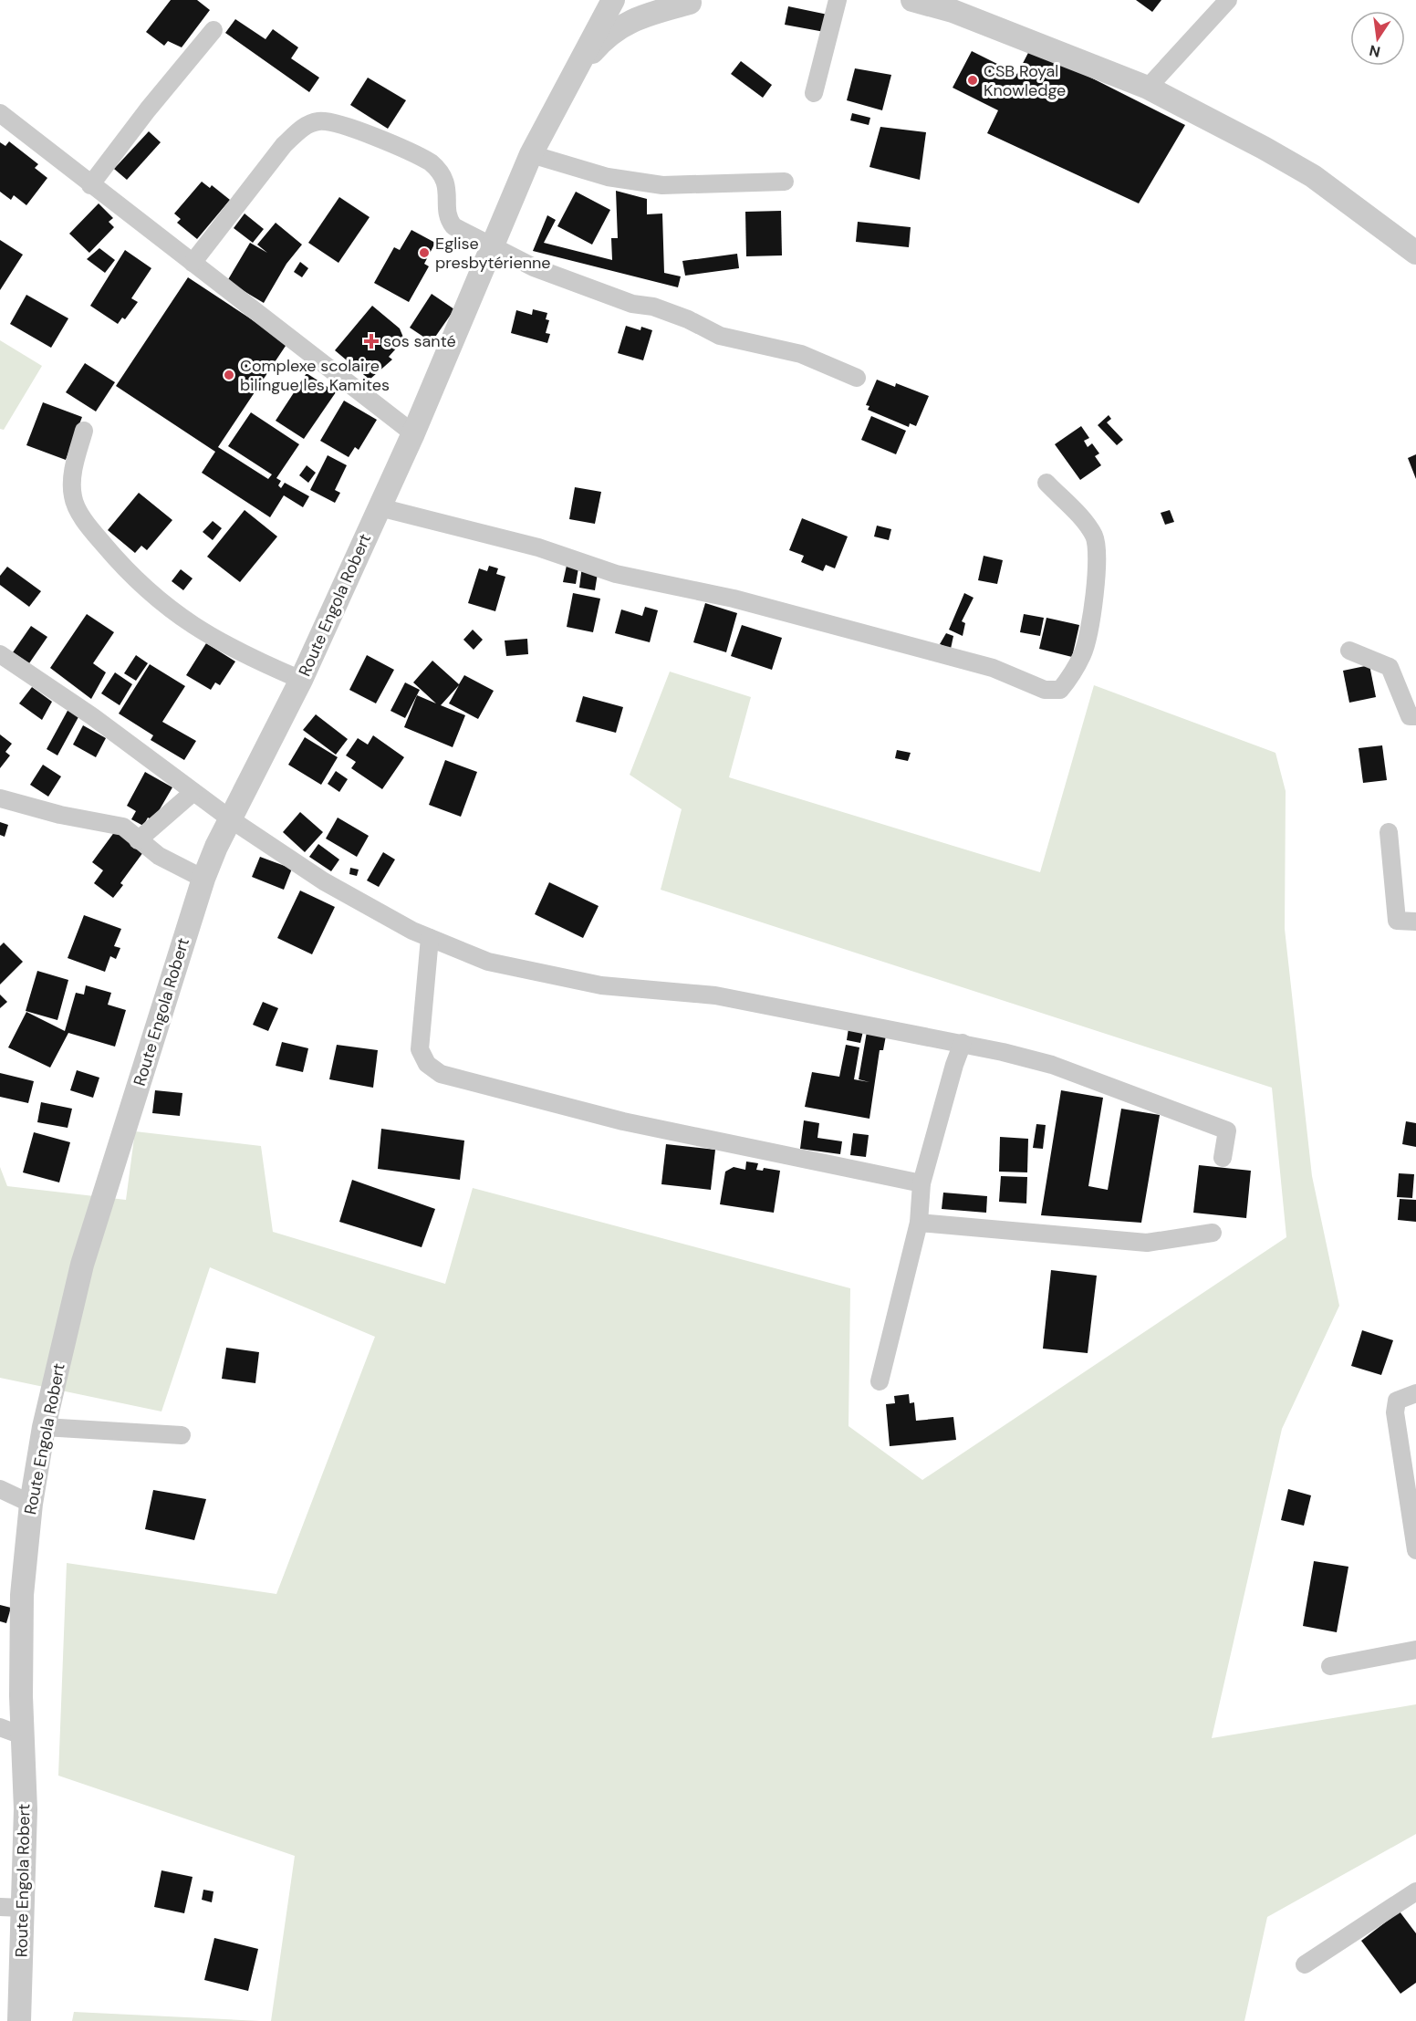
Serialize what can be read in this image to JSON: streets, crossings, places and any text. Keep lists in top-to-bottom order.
{
  "streets": {
    "street": ["Route Engola Robert"]
  },
  "places": {
    "other": ["CSB Royal Knowledge", "Eglise presbytérienne", "Complexe scolaire bilingue les Kamites"],
    "health": ["sos santé"]
  },
  "north": "bottom"
}
